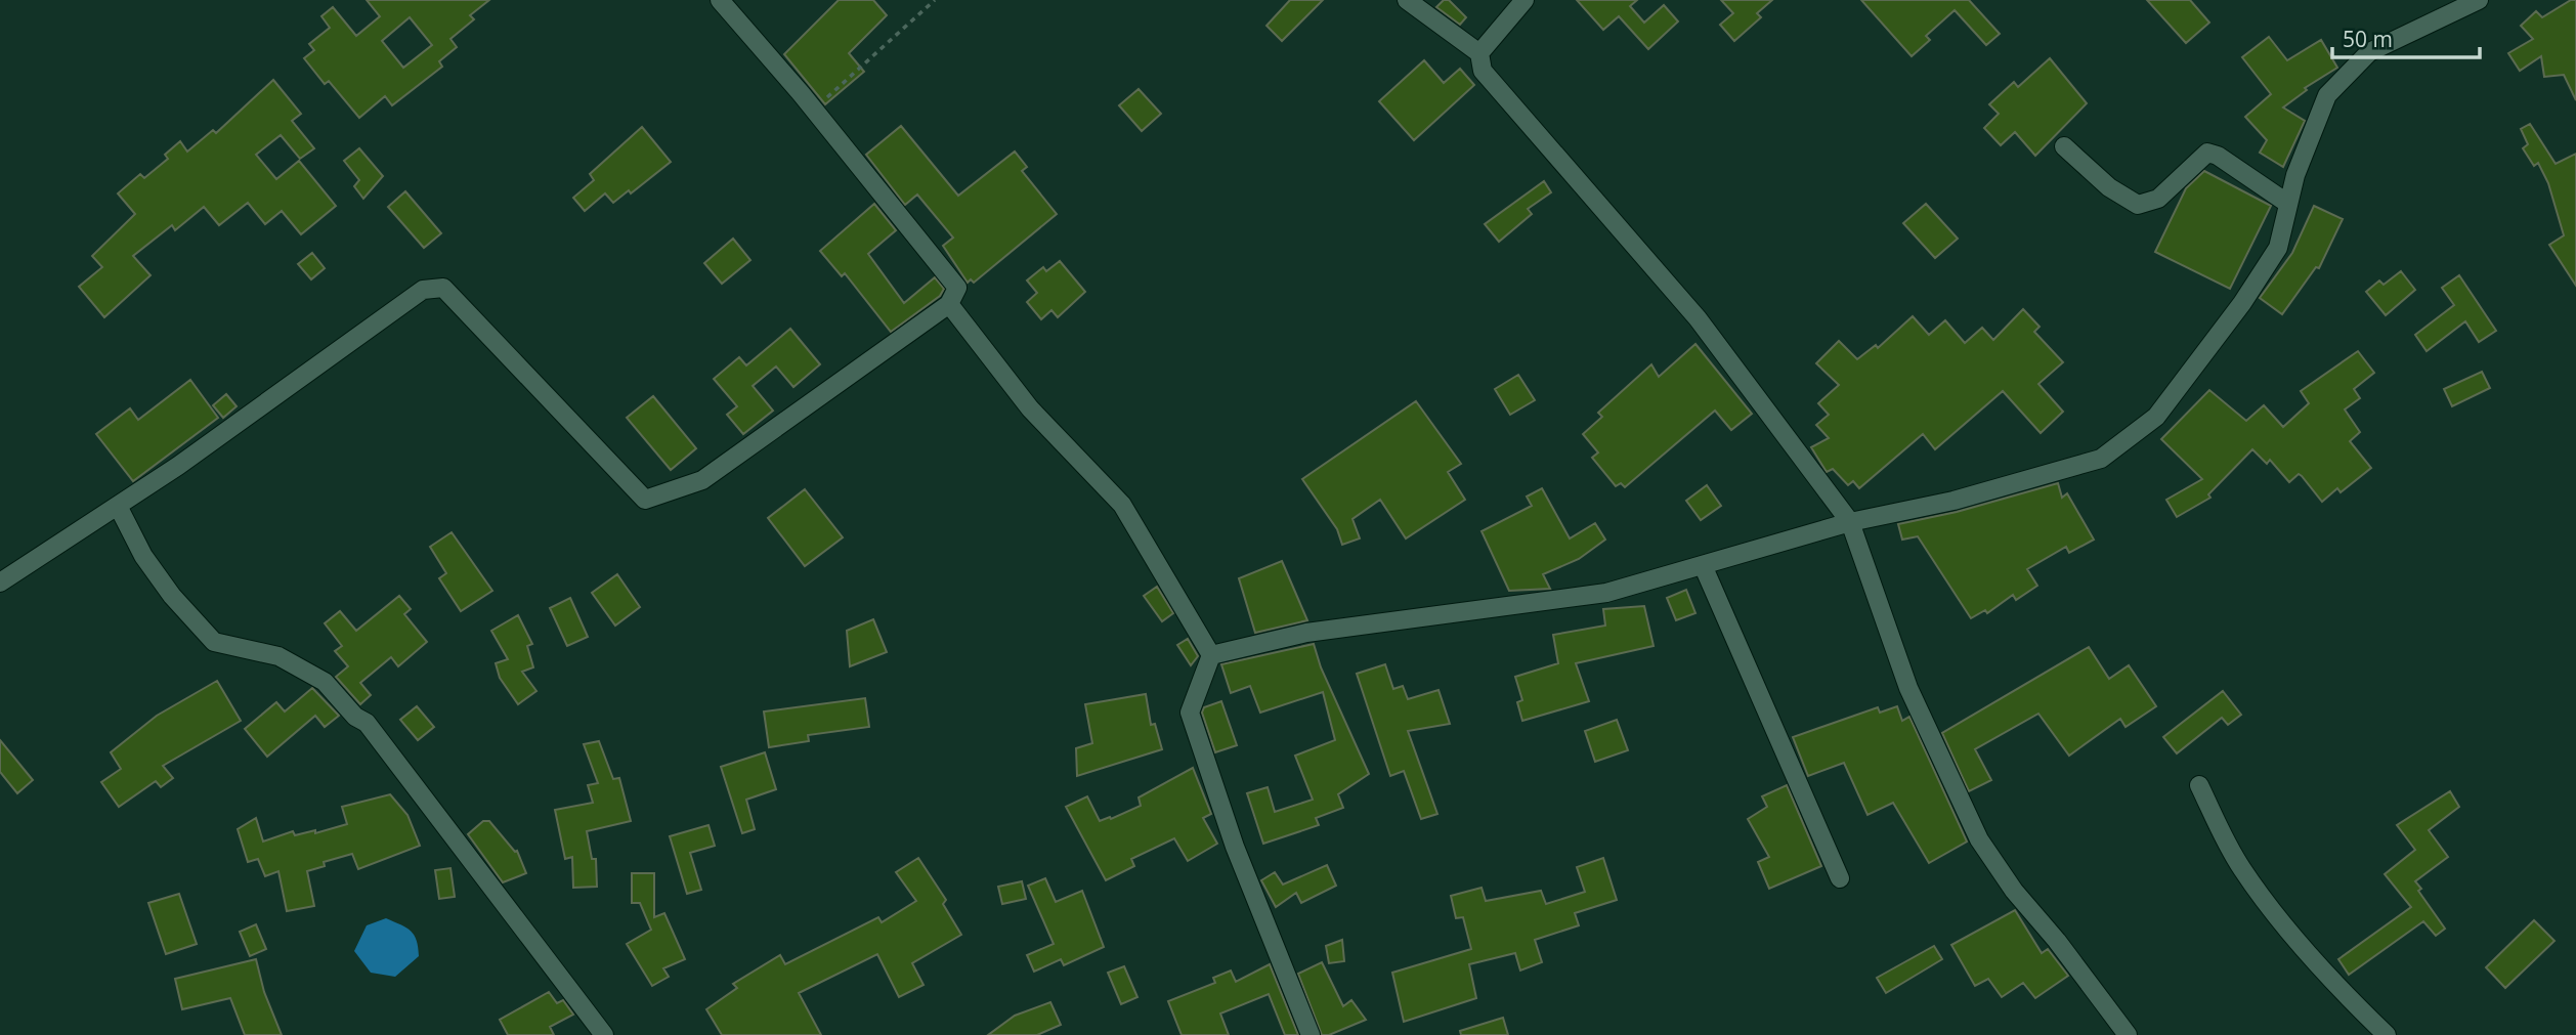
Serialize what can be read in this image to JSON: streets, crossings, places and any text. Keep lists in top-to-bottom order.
{
  "scale_bar": "50 m"
}
